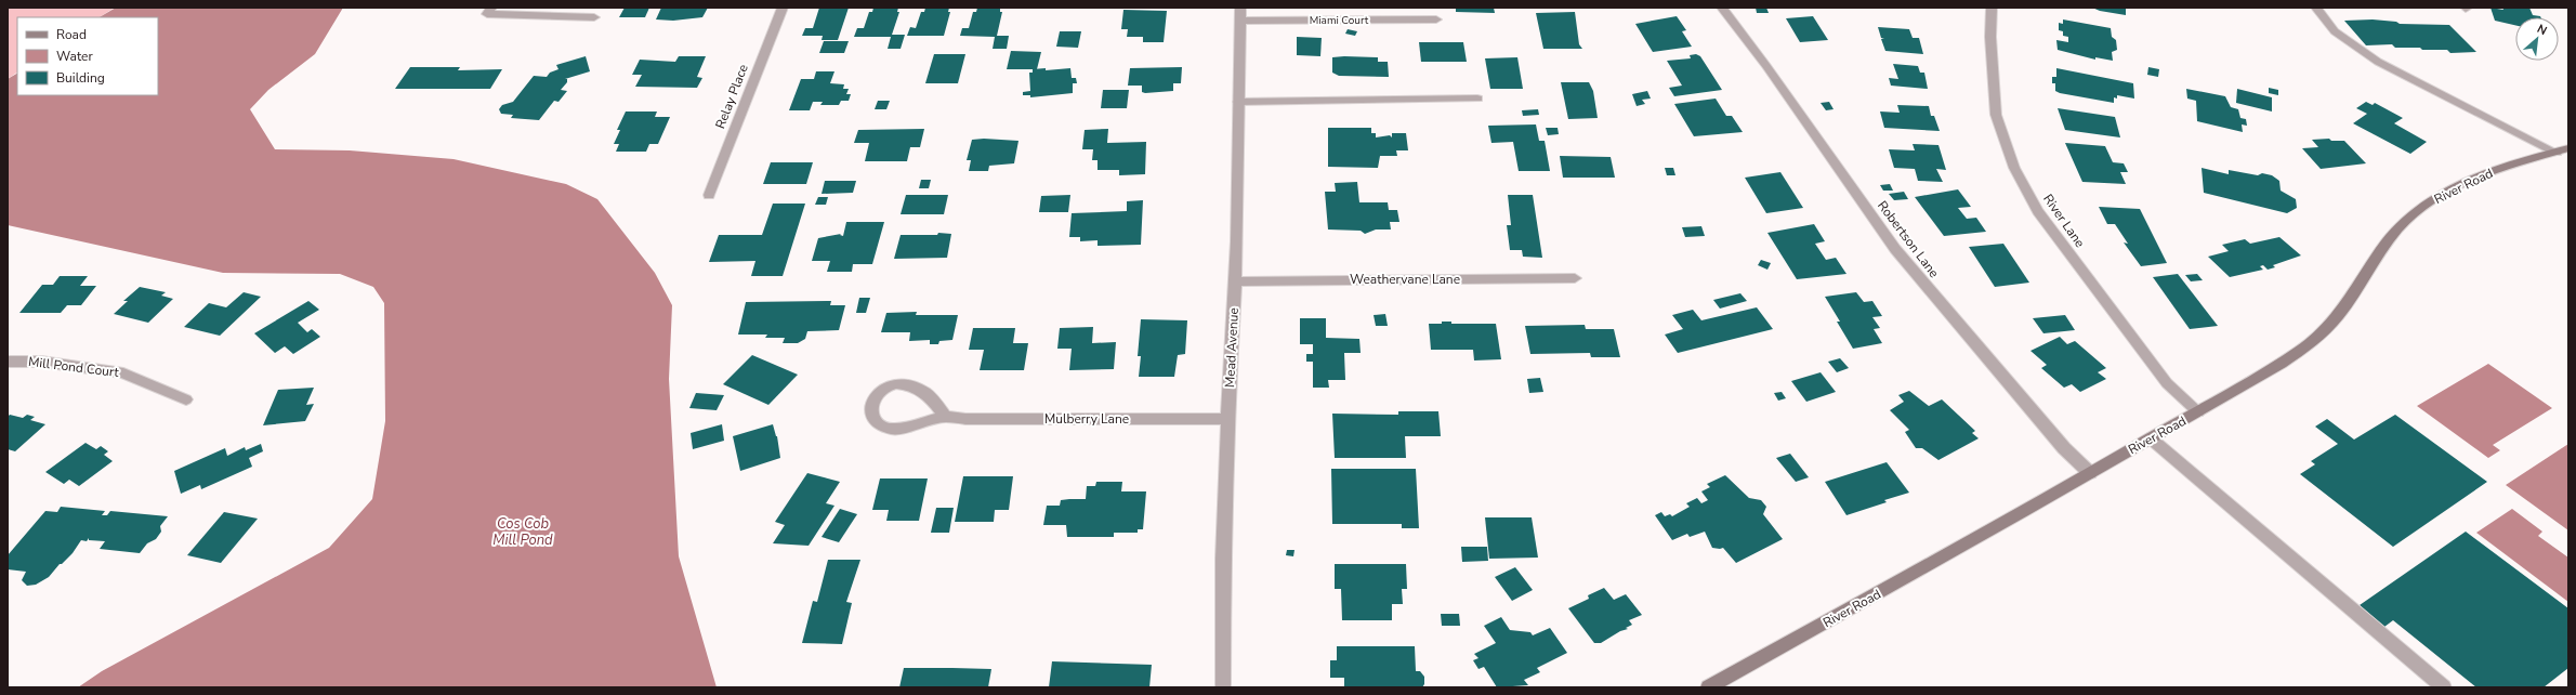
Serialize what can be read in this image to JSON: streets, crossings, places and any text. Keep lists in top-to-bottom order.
{
  "streets": {
    "main road": ["River Road"],
    "street": [
      "Miami Court",
      "Relay Place",
      "River Lane",
      "Robertson Lane",
      "Weathervane Lane",
      "Mead Avenue",
      "Mill Pond Court",
      "Mulberry Lane"
    ]
  },
  "crossings": [
    ["Miami Court", "Mead Avenue"],
    ["River Road", "River Lane"],
    ["River Road", "Robertson Lane"],
    ["Weathervane Lane", "Mead Avenue"],
    ["Mead Avenue", "Mulberry Lane"]
  ],
  "water": ["Cos Cob Mill Pond"],
  "legend": ["Road", "Water", "Building"],
  "north": "top right"
}
